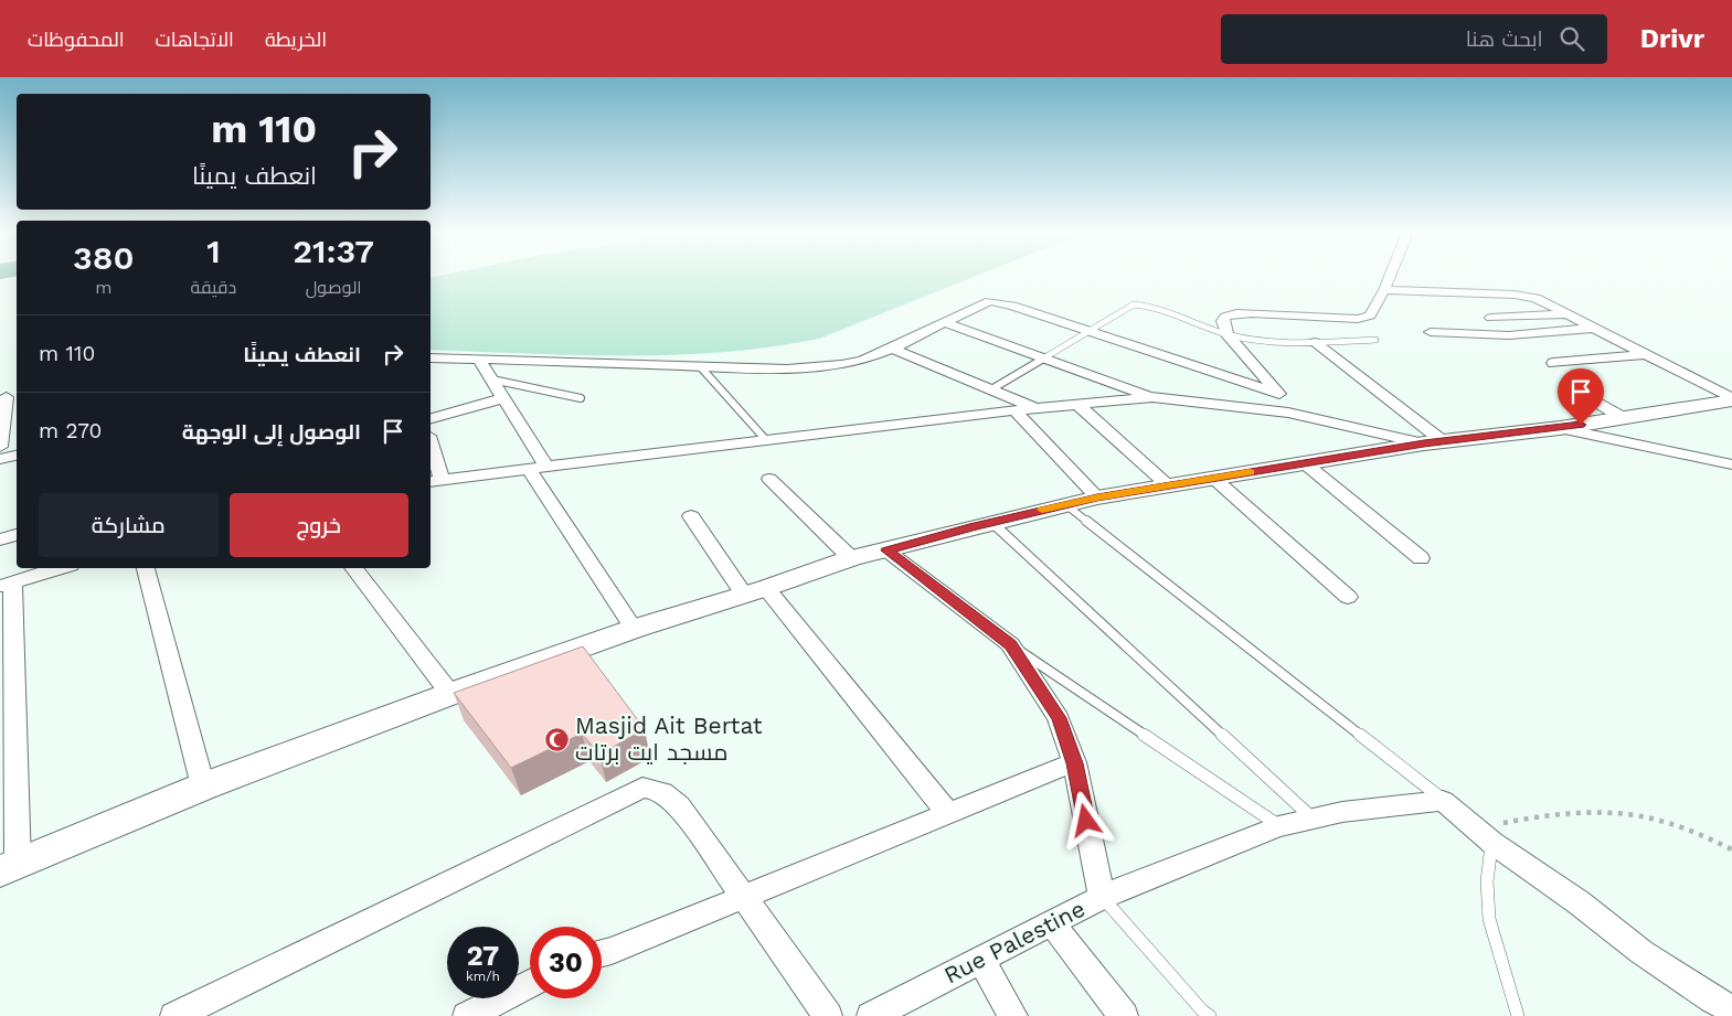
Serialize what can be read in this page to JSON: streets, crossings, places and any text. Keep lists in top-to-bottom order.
{
  "streets": {
    "street": ["Rue Palestine"]
  },
  "places": {
    "mosque": ["Masjid Ait Bertat مسجد ايت برتات"]
  },
  "page": {
    "header": "Drivr",
    "search": "ابحث هنا",
    "nav": ["الخريطة", "الاتجاهات", "المحفوظات"],
    "turn": ["110 m", "انعطف يمينًا"],
    "eta": [
      "21:37",
      "الوصول",
      "1",
      "دقيقة",
      "380",
      "m"
    ],
    "list": [
      {
        "name": "انعطف يمينًا",
        "value": "110 m"
      },
      {
        "name": "الوصول إلى الوجهة",
        "value": "270 m"
      }
    ],
    "buttons": ["خروج", "مشاركة"],
    "speed": "27 km/h",
    "limit": "30"
  }
}
